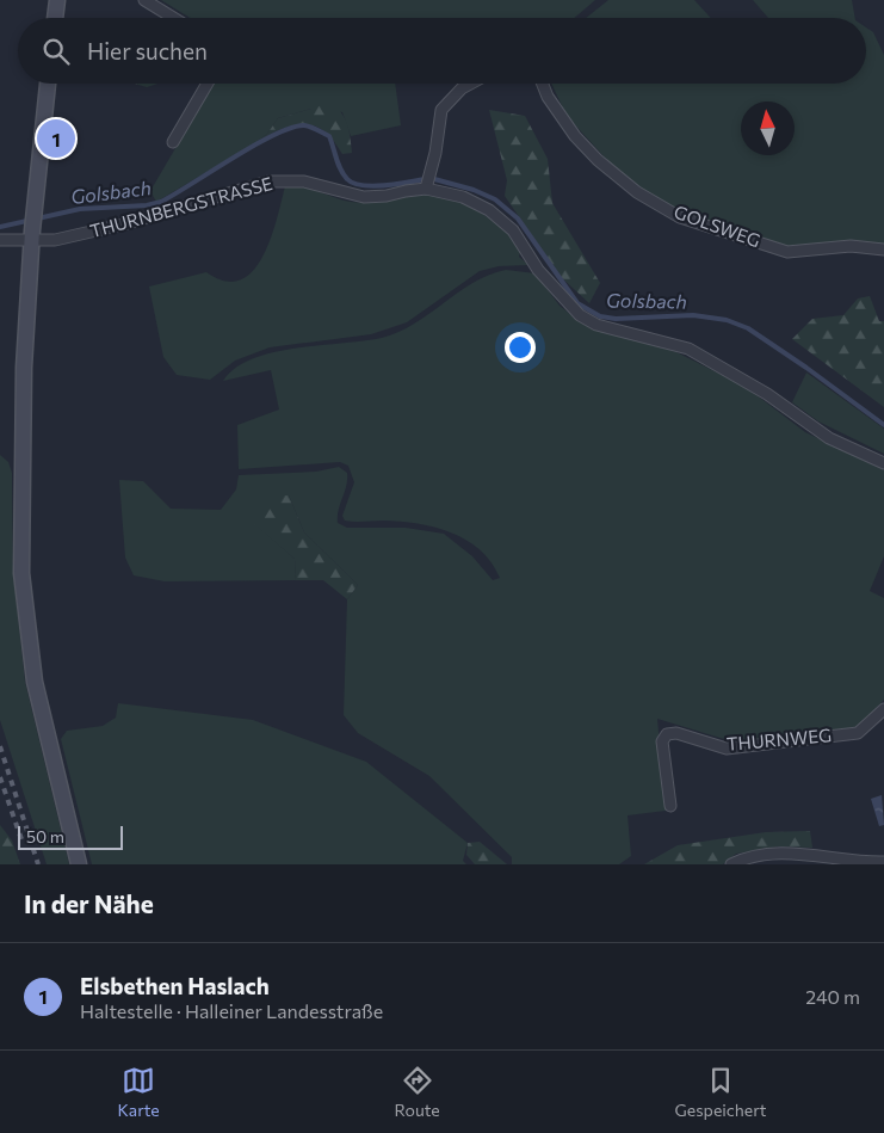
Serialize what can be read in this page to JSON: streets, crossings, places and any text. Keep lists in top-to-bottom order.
{
  "streets": {
    "street": ["THURNBERGSTRASSE", "GOLSWEG", "THURNWEG"]
  },
  "water": ["Golsbach"],
  "scale_bar": "50 m",
  "north": "top",
  "page": {
    "search": "Hier suchen",
    "pins": "1",
    "scale": "50 m",
    "heading": "In der Nähe",
    "list": [
      {
        "mark": "1",
        "name": "Elsbethen Haslach",
        "note": "Haltestelle · Halleiner Landesstraße",
        "value": "240 m"
      }
    ],
    "nav": ["Karte", "Route", "Gespeichert"]
  }
}
